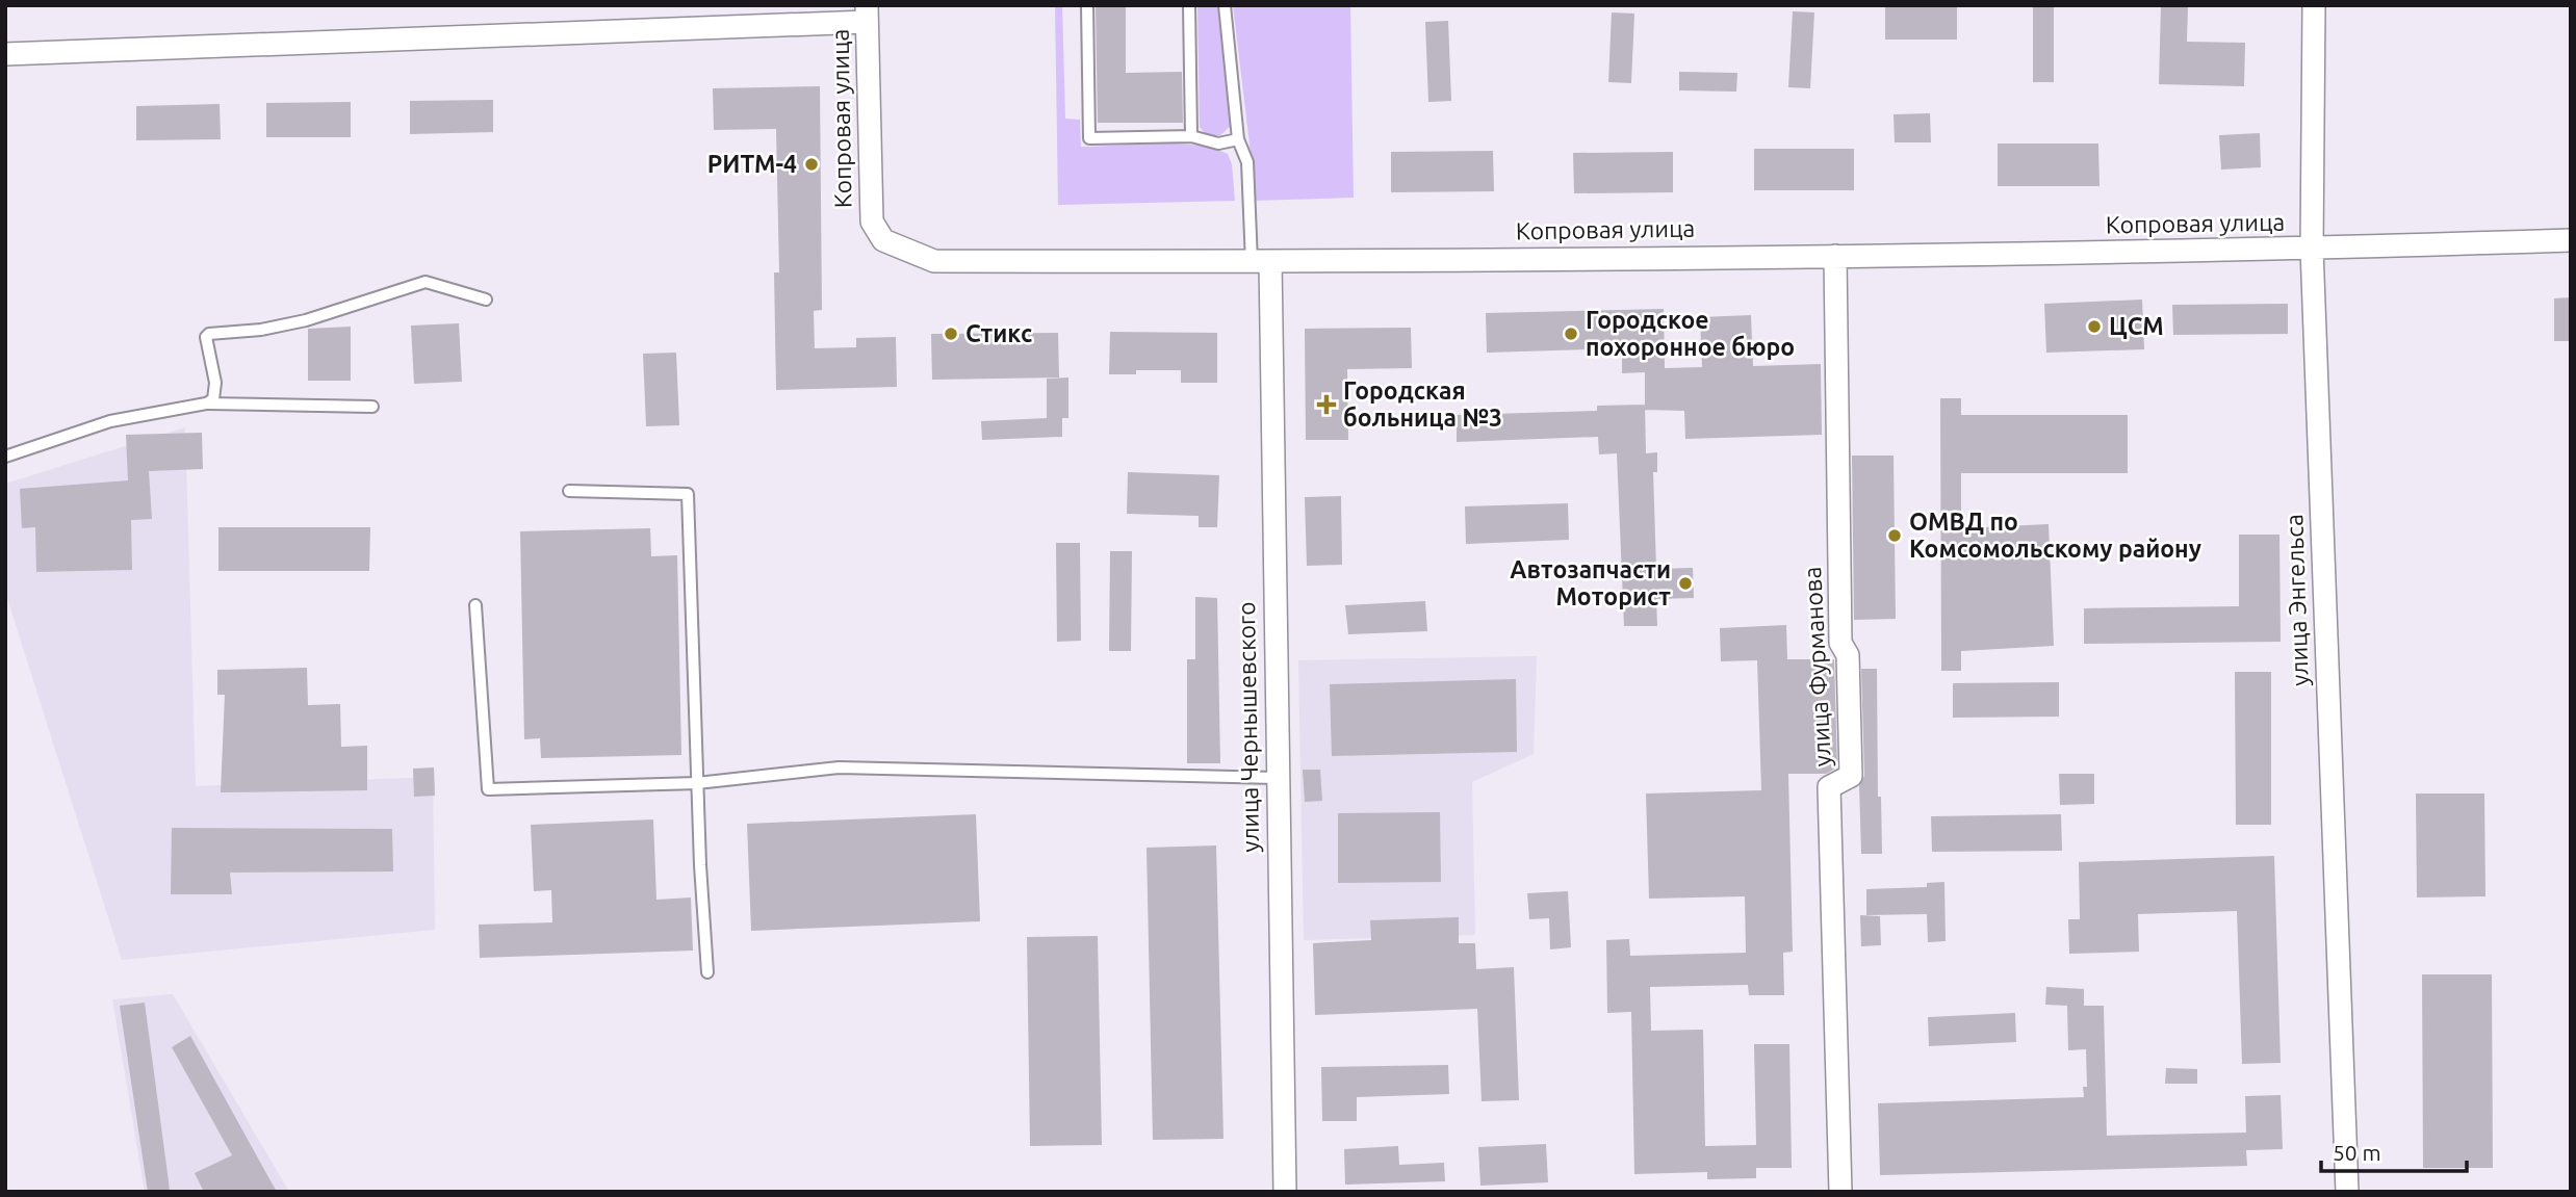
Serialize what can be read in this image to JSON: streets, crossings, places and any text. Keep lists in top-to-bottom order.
{
  "streets": {
    "street": [
      "Копровая улица",
      "улица Энгельса",
      "улица Фурманова",
      "улица Чернышевского"
    ]
  },
  "crossings": [
    ["Копровая улица", "улица Энгельса"],
    ["Копровая улица", "улица Фурманова"],
    ["Копровая улица", "улица Чернышевского"]
  ],
  "places": {
    "other": [
      "РИТМ-4",
      "ЦСМ",
      "Стикс",
      "Городское похоронное бюро",
      "ОМВД по Комсомольскому району",
      "Автозапчасти Моторист"
    ],
    "health": ["Городская больница №3"]
  },
  "scale_bar": "50 m"
}
